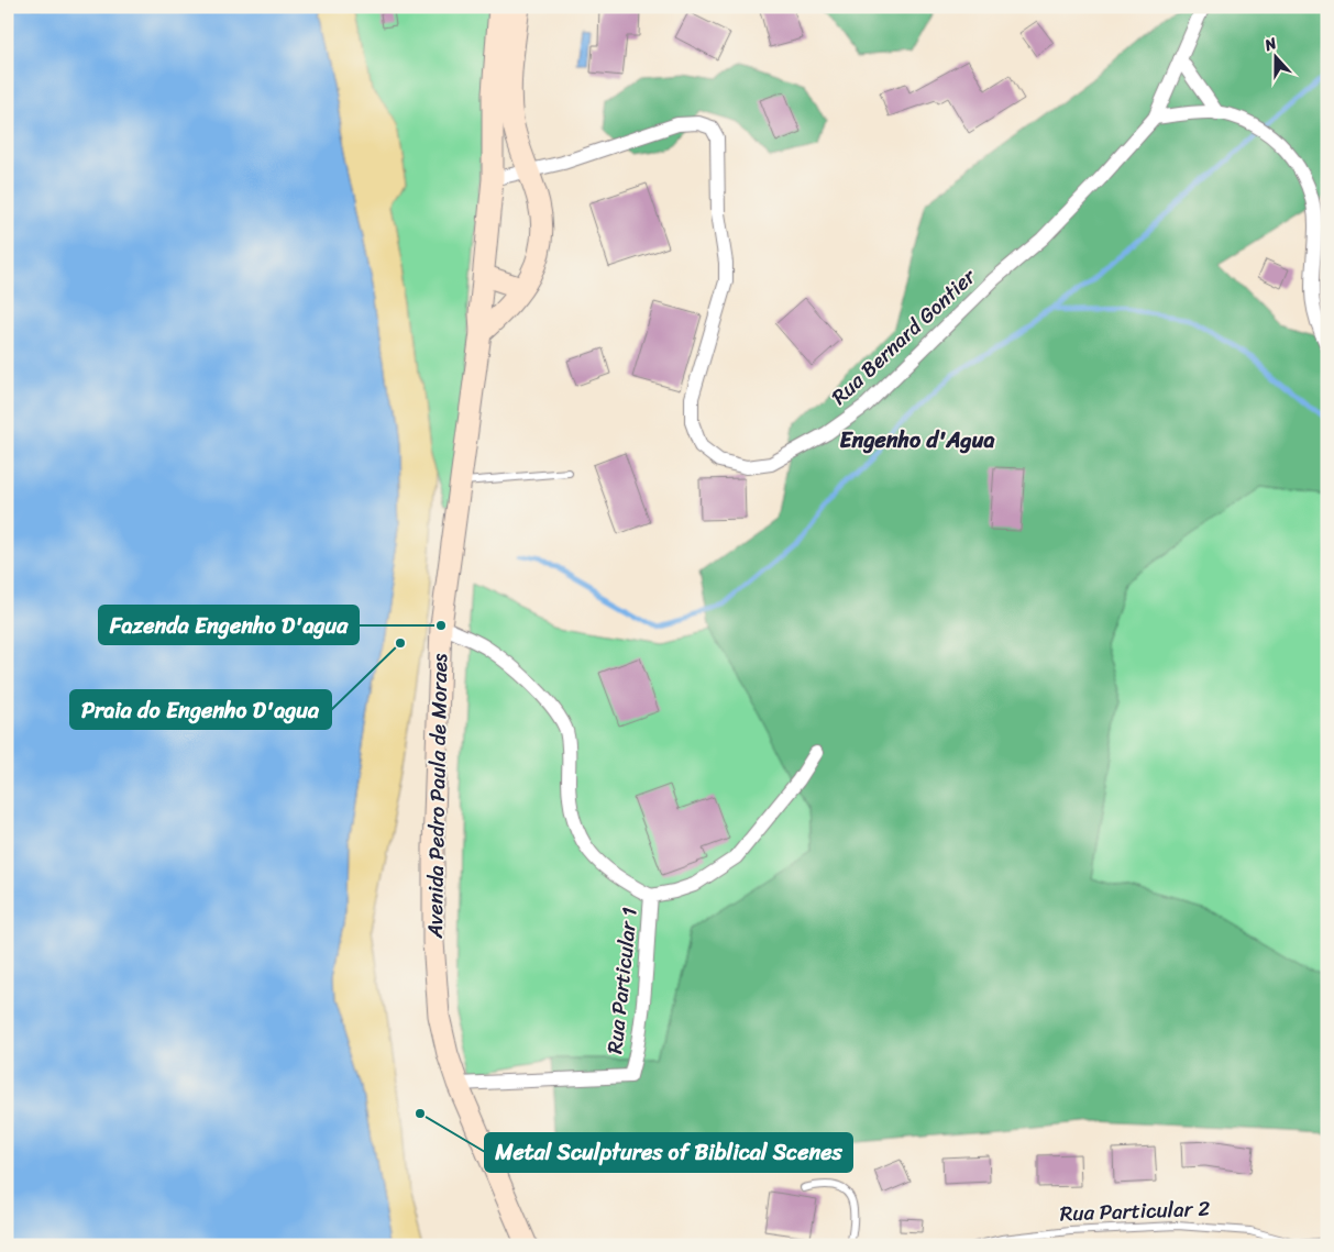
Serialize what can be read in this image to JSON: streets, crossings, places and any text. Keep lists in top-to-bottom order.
{
  "streets": {
    "main road": ["Avenida Pedro Paula de Moraes"],
    "street": ["Rua Bernard Gontier", "Rua Particular 1"],
    "lane": ["Rua Particular 2"]
  },
  "crossings": [
    ["Rua Bernard Gontier", "Avenida Pedro Paula de Moraes"],
    ["Avenida Pedro Paula de Moraes", "Rua Particular 1"]
  ],
  "districts": ["Engenho d'Agua"],
  "places": ["Fazenda Engenho D'agua", "Praia do Engenho D'agua", "Metal Sculptures of Biblical Scenes"],
  "north": "top"
}
